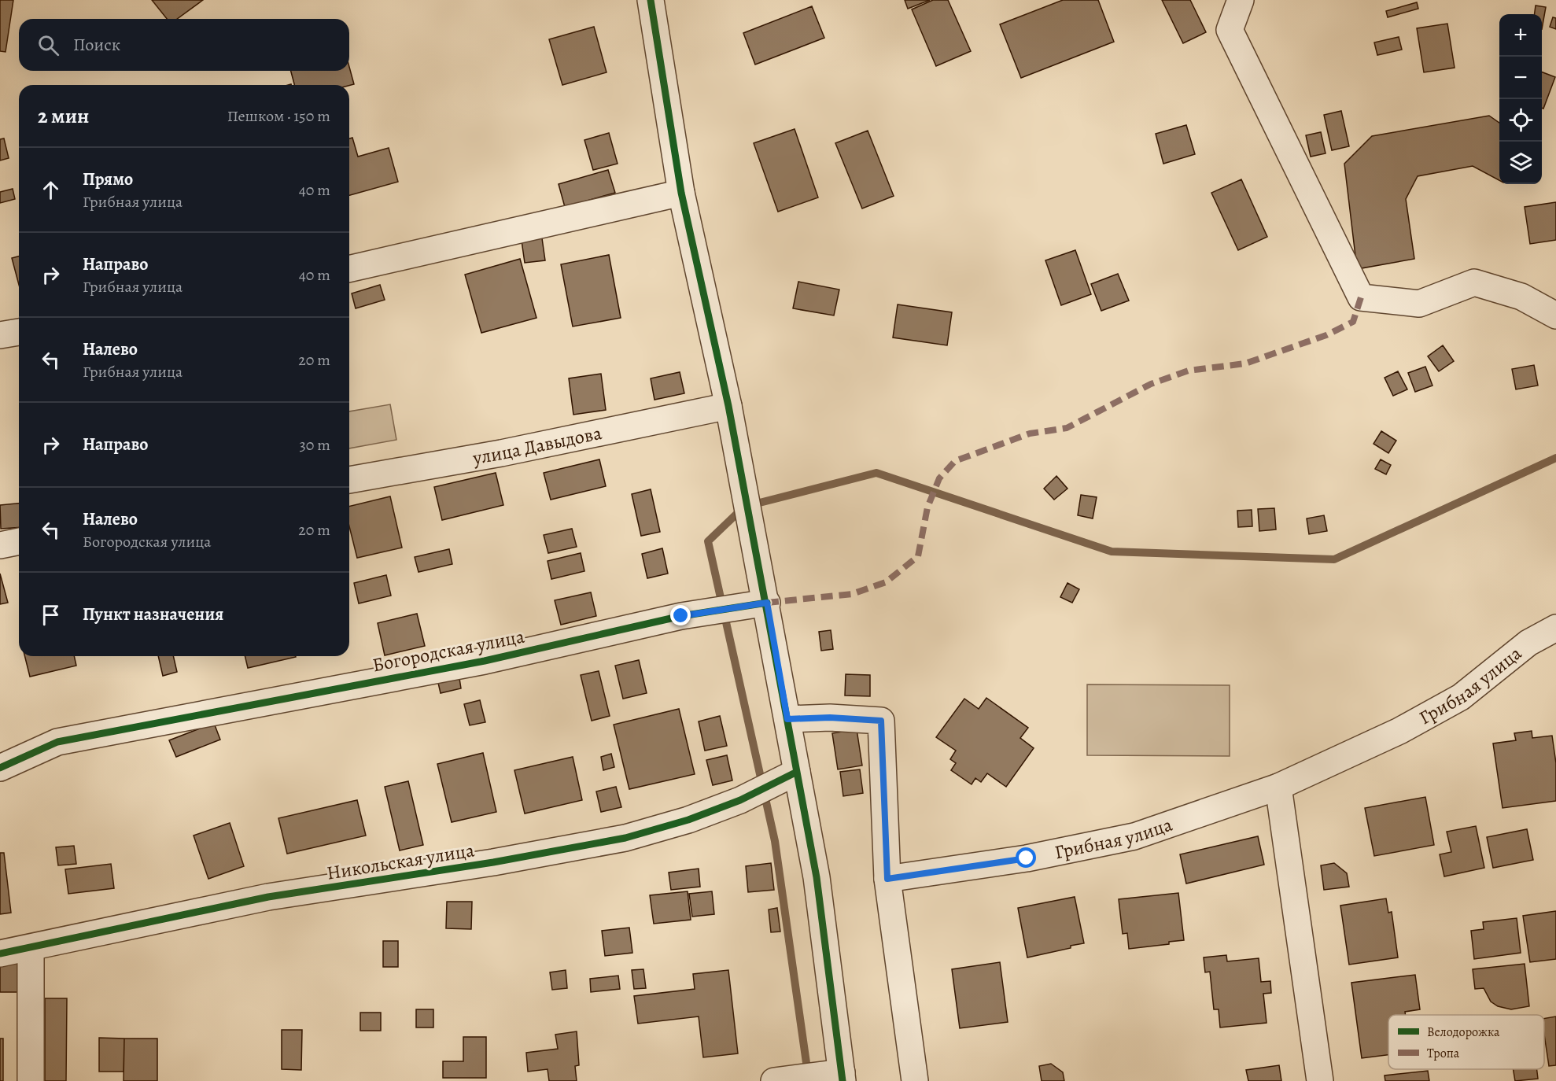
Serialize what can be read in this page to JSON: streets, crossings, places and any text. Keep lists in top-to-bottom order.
{
  "streets": {
    "street": [
      "улица Давыдова",
      "Богородская улица",
      "Грибная улица",
      "Никольская улица"
    ]
  },
  "legend": ["Велодорожка", "Тропа"],
  "page": {
    "map_buttons": ["+", "−"],
    "search": "Поиск",
    "heading": ["2 мин", "Пешком · 150 m"],
    "list": [
      ["Прямо", "Грибная улица", "40 m"],
      ["Направо", "Грибная улица", "40 m"],
      ["Налево", "Грибная улица", "20 m"],
      ["Направо", "30 m"],
      ["Налево", "Богородская улица", "20 m"],
      "Пункт назначения"
    ]
  }
}
